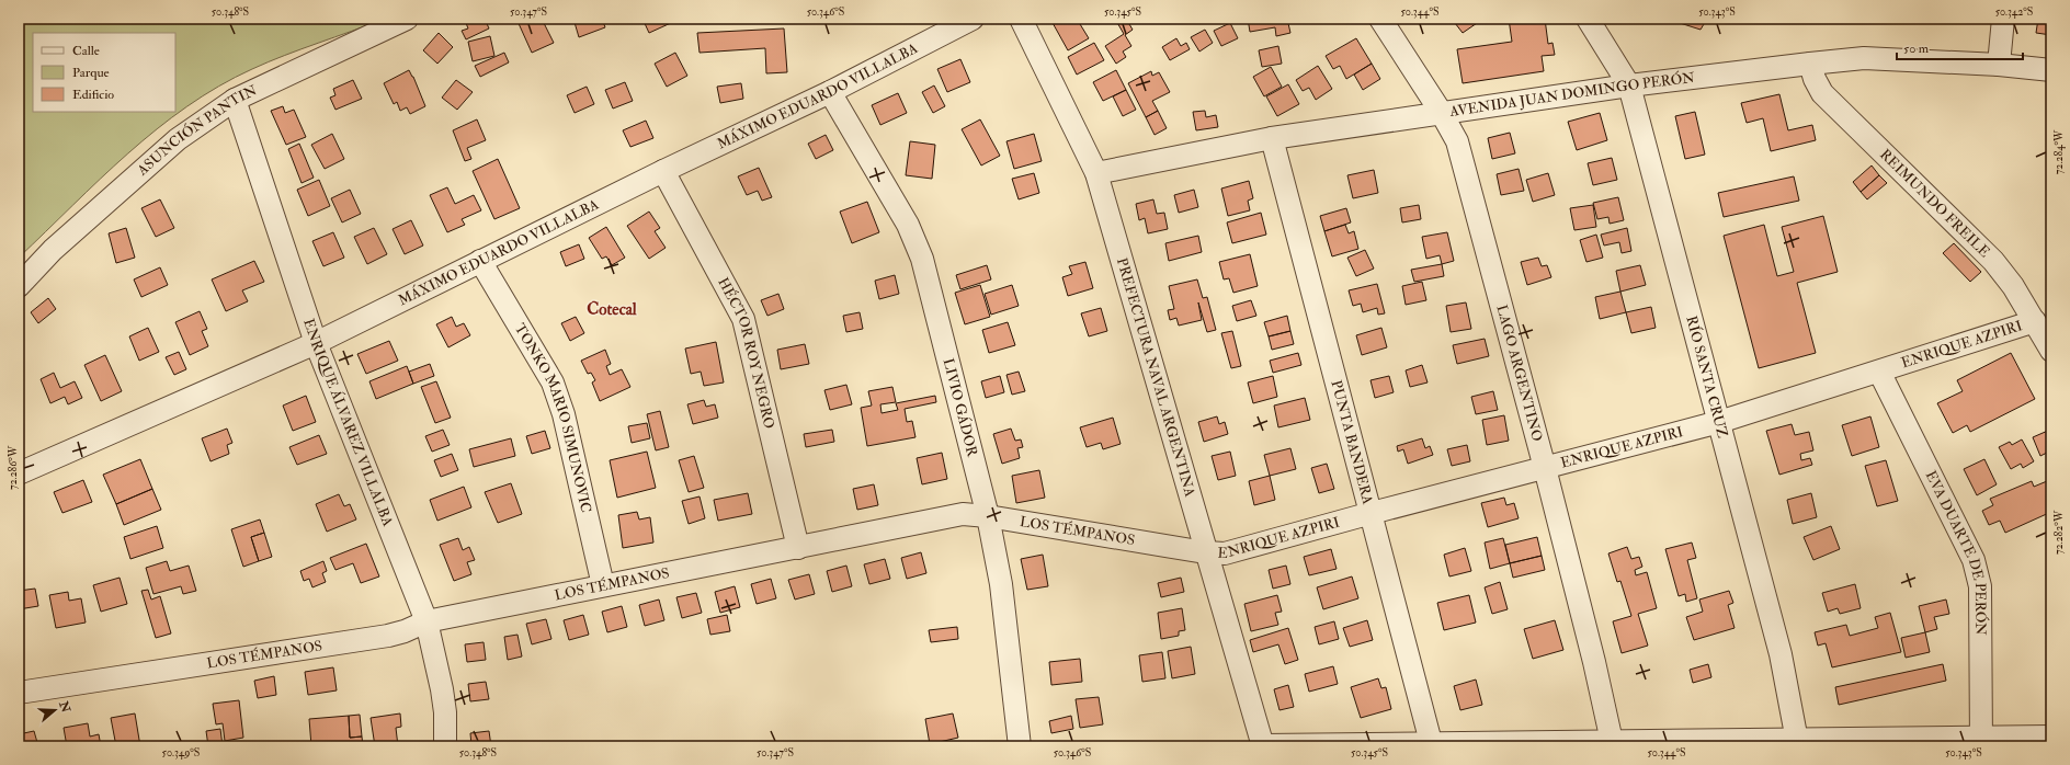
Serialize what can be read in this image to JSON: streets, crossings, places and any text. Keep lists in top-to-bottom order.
{
  "streets": {
    "street": [
      "AVENIDA JUAN DOMINGO PERÓN",
      "MÁXIMO EDUARDO VILLALBA",
      "ASUNCIÓN PANTIN",
      "REIMUNDO FREILE",
      "ENRIQUE AZPIRI",
      "HÉCTOR ROY NEGRO",
      "LAGO ARGENTINO",
      "PREFECTURA NAVAL ARGENTINA",
      "RÍO SANTA CRUZ",
      "LIVIO GÁDOR",
      "TONKO MARIO SIMUNOVIC",
      "ENRIQUE ÁLVAREZ VILLALBA",
      "PUNTA BANDERA",
      "LOS TÉMPANOS",
      "EVA DUARTE DE PERÓN"
    ]
  },
  "crossings": [
    ["AVENIDA JUAN DOMINGO PERÓN", "REIMUNDO FREILE"],
    ["AVENIDA JUAN DOMINGO PERÓN", "LAGO ARGENTINO"],
    ["AVENIDA JUAN DOMINGO PERÓN", "PREFECTURA NAVAL ARGENTINA"],
    ["AVENIDA JUAN DOMINGO PERÓN", "RÍO SANTA CRUZ"],
    ["AVENIDA JUAN DOMINGO PERÓN", "PUNTA BANDERA"],
    ["MÁXIMO EDUARDO VILLALBA", "HÉCTOR ROY NEGRO"],
    ["MÁXIMO EDUARDO VILLALBA", "LIVIO GÁDOR"],
    ["MÁXIMO EDUARDO VILLALBA", "TONKO MARIO SIMUNOVIC"],
    ["MÁXIMO EDUARDO VILLALBA", "ENRIQUE ÁLVAREZ VILLALBA"],
    ["ASUNCIÓN PANTIN", "ENRIQUE ÁLVAREZ VILLALBA"],
    ["REIMUNDO FREILE", "ENRIQUE AZPIRI"],
    ["ENRIQUE AZPIRI", "LAGO ARGENTINO"],
    ["ENRIQUE AZPIRI", "PREFECTURA NAVAL ARGENTINA"],
    ["ENRIQUE AZPIRI", "RÍO SANTA CRUZ"],
    ["ENRIQUE AZPIRI", "PUNTA BANDERA"],
    ["ENRIQUE AZPIRI", "LOS TÉMPANOS"],
    ["ENRIQUE AZPIRI", "EVA DUARTE DE PERÓN"],
    ["HÉCTOR ROY NEGRO", "LOS TÉMPANOS"],
    ["PREFECTURA NAVAL ARGENTINA", "LOS TÉMPANOS"],
    ["LIVIO GÁDOR", "LOS TÉMPANOS"],
    ["TONKO MARIO SIMUNOVIC", "LOS TÉMPANOS"],
    ["ENRIQUE ÁLVAREZ VILLALBA", "LOS TÉMPANOS"]
  ],
  "districts": ["Cotecal"],
  "legend": ["Calle", "Parque", "Edificio"],
  "scale_bar": "50 m",
  "north": "right",
  "coordinates": [
    "50.348°S",
    "50.347°S",
    "50.346°S",
    "50.345°S",
    "50.344°S",
    "50.343°S",
    "50.342°S",
    "72.284°W",
    "72.286°W",
    "72.282°W",
    "50.349°S"
  ]
}
